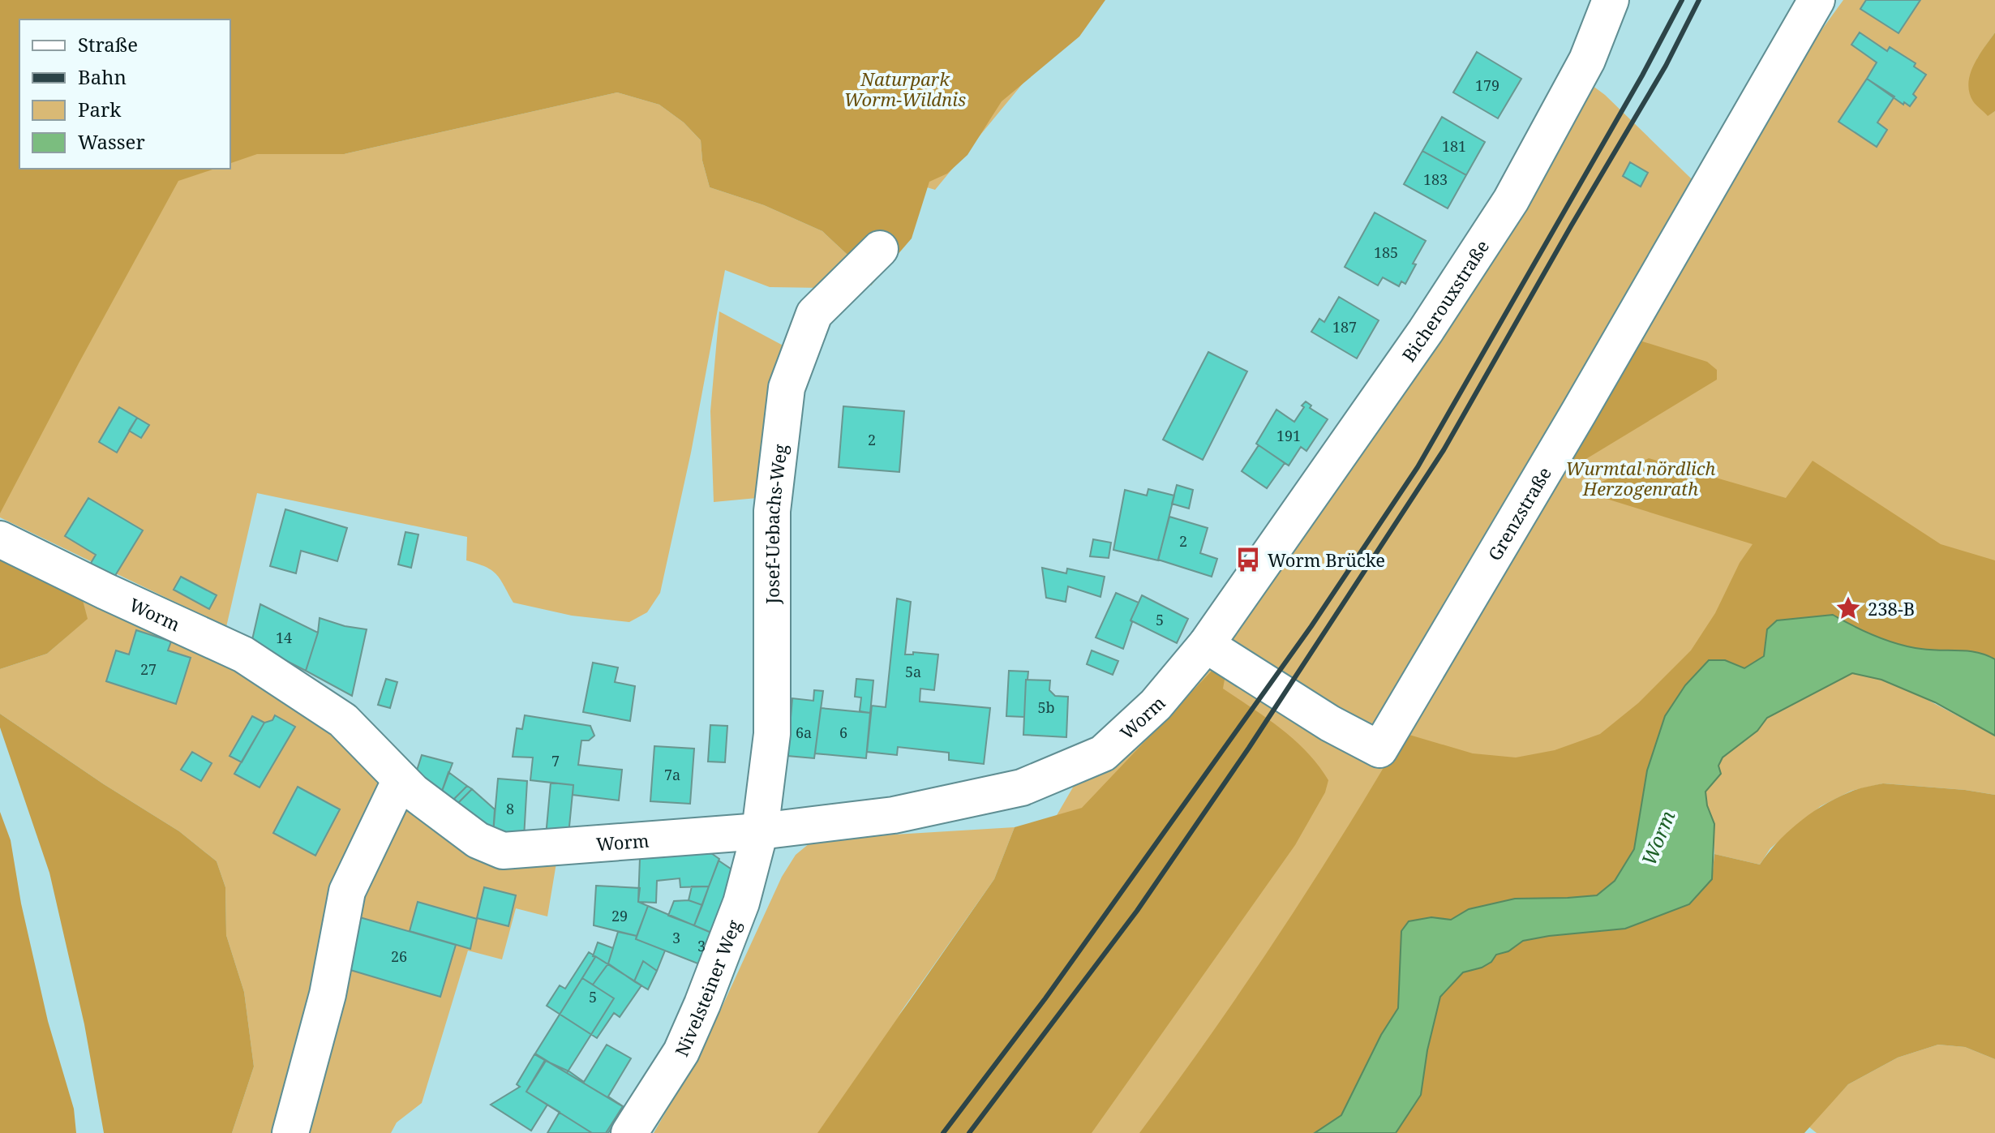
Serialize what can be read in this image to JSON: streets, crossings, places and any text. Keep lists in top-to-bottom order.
{
  "streets": {
    "street": [
      "Bicherouxstraße",
      "Grenzstraße",
      "Josef-Uebachs-Weg",
      "Worm",
      "Nivelsteiner Weg"
    ]
  },
  "crossings": [
    ["Bicherouxstraße", "Worm"],
    ["Grenzstraße", "Worm"],
    ["Josef-Uebachs-Weg", "Worm"],
    ["Josef-Uebachs-Weg", "Nivelsteiner Weg"],
    ["Worm", "Nivelsteiner Weg"]
  ],
  "water": ["Worm"],
  "parks": ["Naturpark Worm-Wildnis", "Wurmtal nördlich Herzogenrath"],
  "places": {
    "bus stop": ["Worm Brücke"],
    "place": ["238-B"]
  },
  "house_numbers": [
    "179",
    "181",
    "183",
    "185",
    "187",
    "191",
    "2",
    "2",
    "5",
    "14",
    "27",
    "5a",
    "5b",
    "6a",
    "6",
    "7",
    "7a",
    "8",
    "29",
    "3",
    "3",
    "26",
    "5"
  ],
  "legend": [
    "Straße",
    "Bahn",
    "Park",
    "Wasser"
  ]
}
